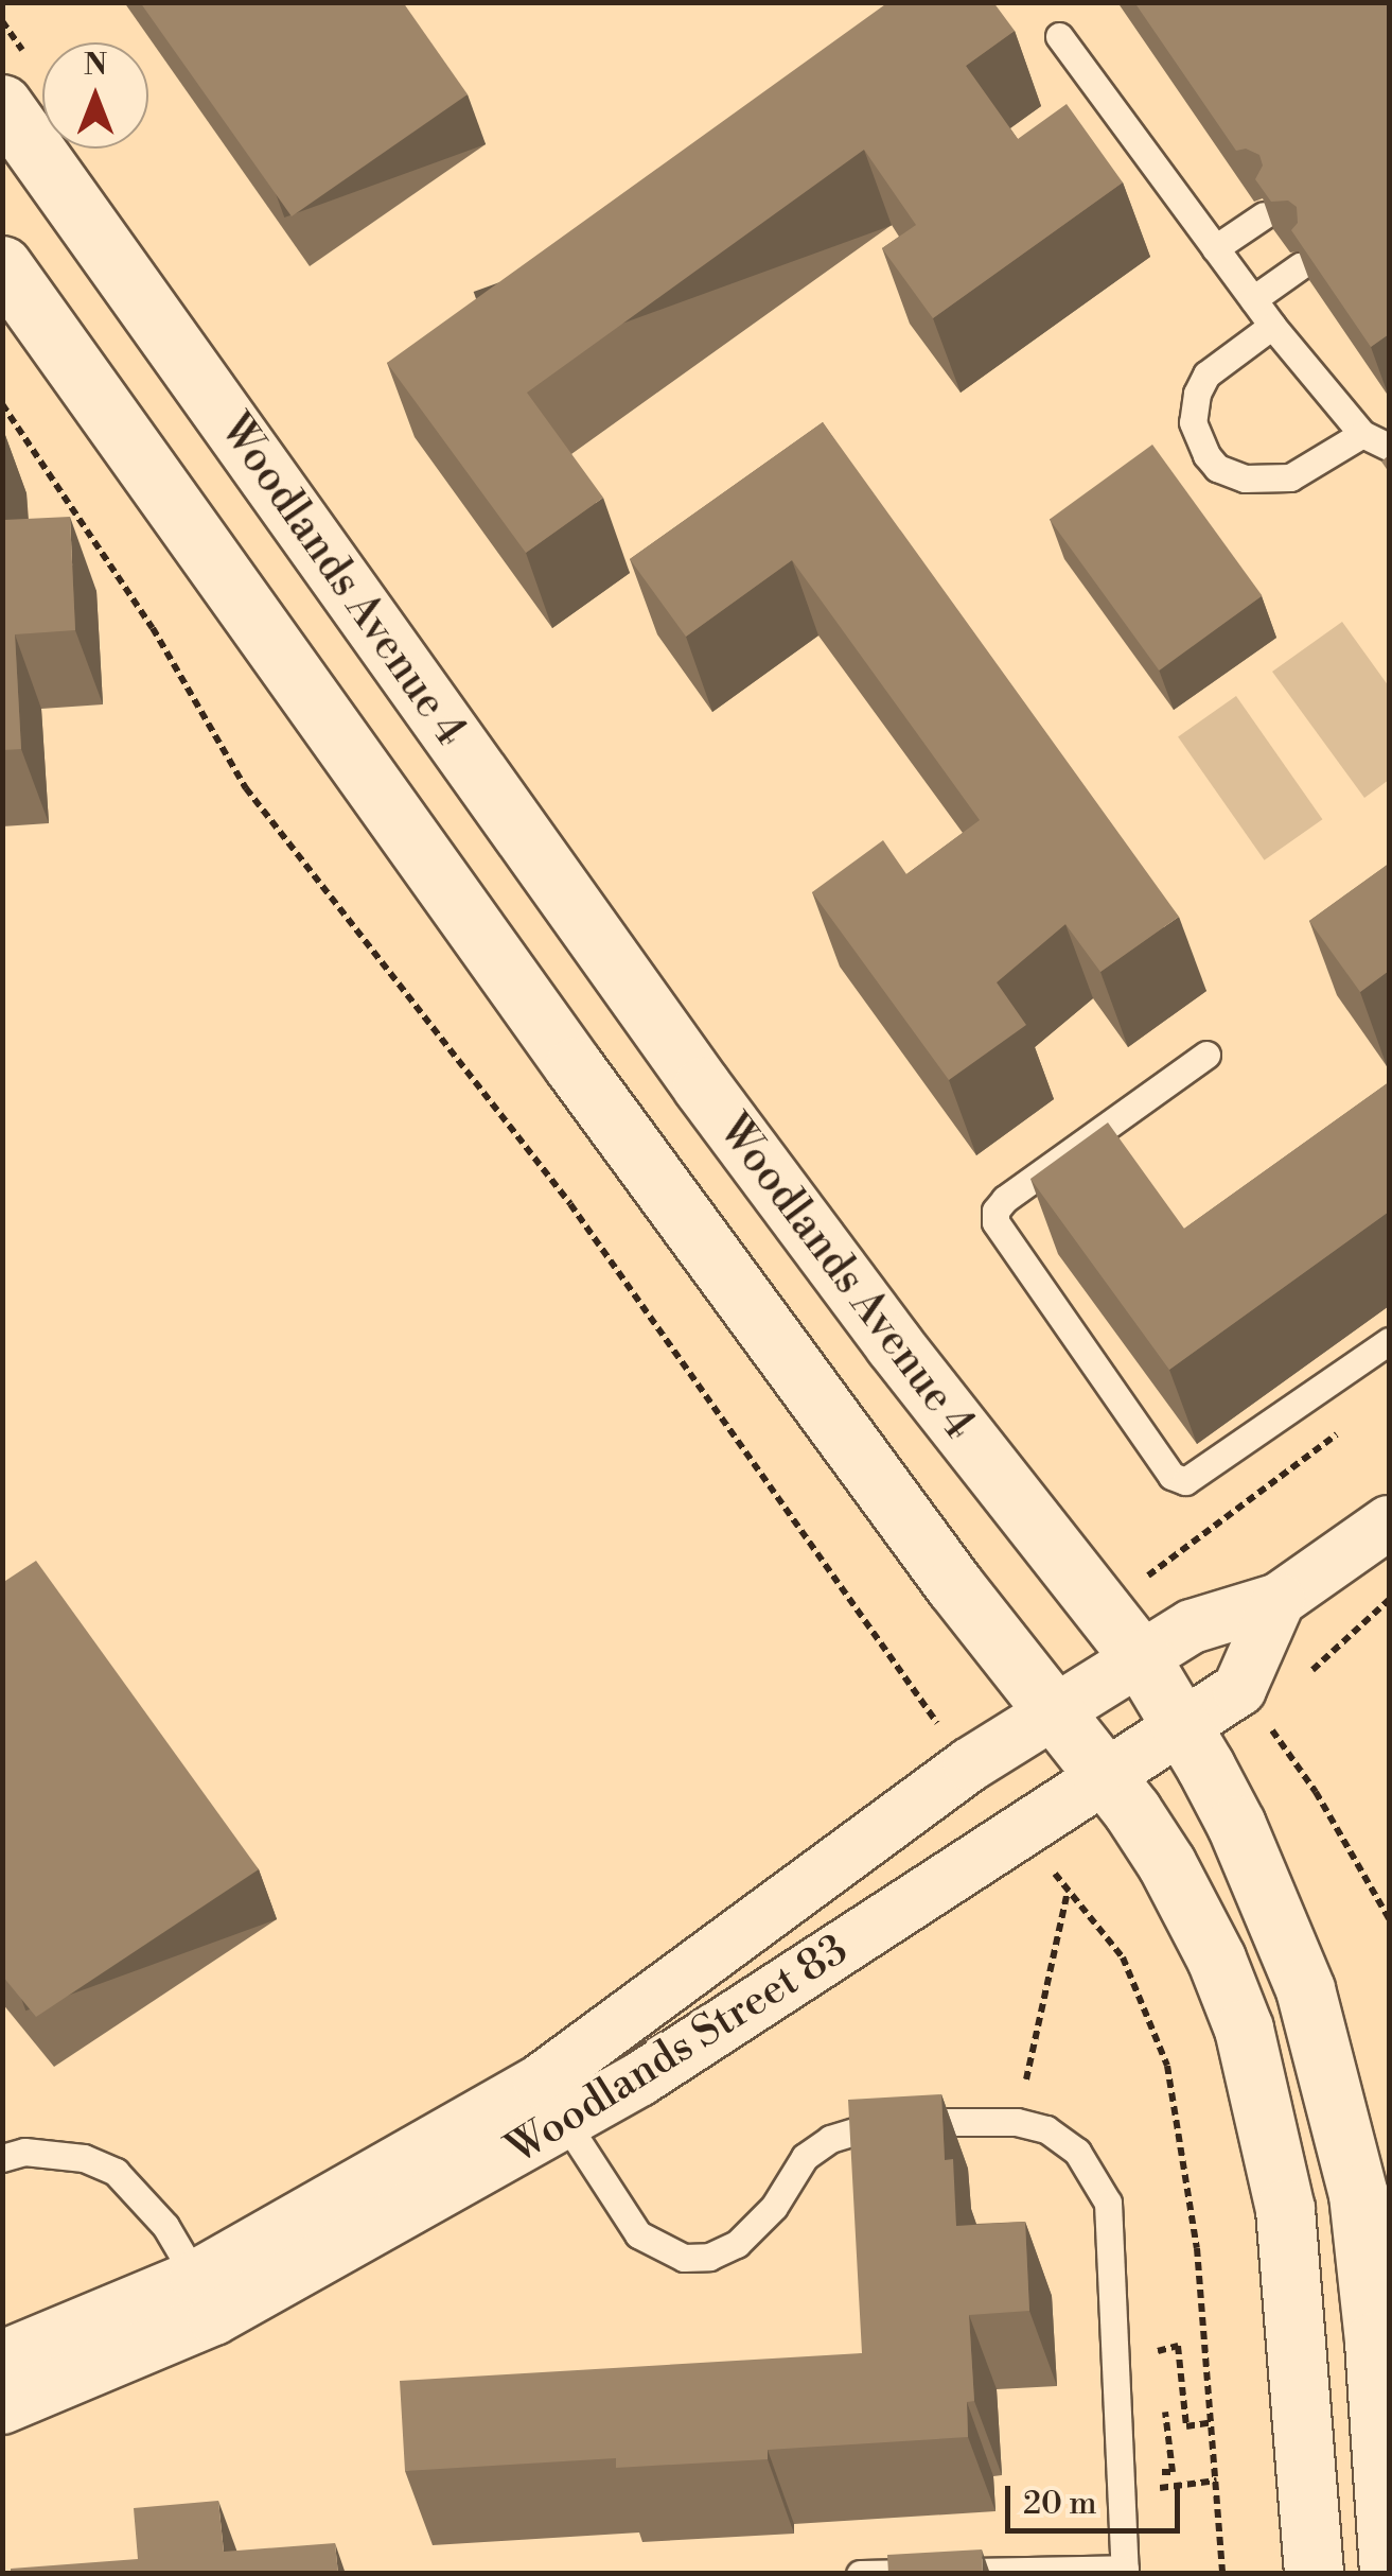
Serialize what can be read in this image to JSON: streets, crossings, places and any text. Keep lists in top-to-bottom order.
{
  "streets": {
    "main road": ["Woodlands Avenue 4"],
    "street": ["Woodlands Street 83"]
  },
  "crossings": [
    ["Woodlands Avenue 4", "Woodlands Street 83"]
  ],
  "scale_bar": "20 m",
  "north": "top"
}
